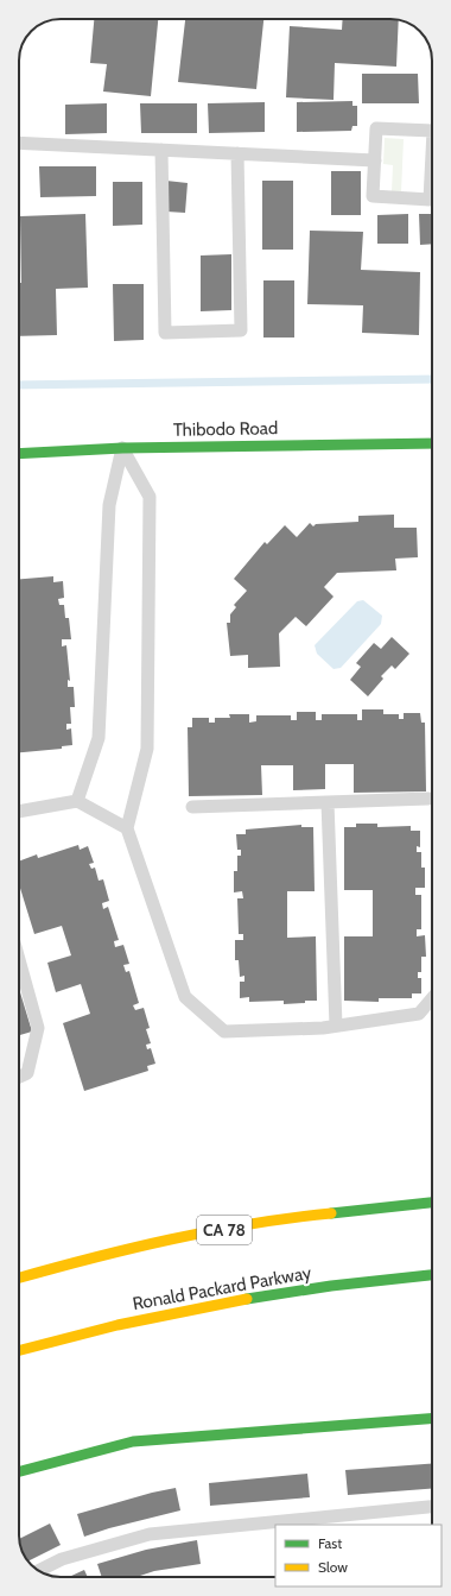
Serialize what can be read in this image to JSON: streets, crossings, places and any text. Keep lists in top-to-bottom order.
{
  "streets": {
    "main road": ["Thibodo Road", "CA 78", "Ronald Packard Parkway"]
  },
  "legend": ["Fast", "Slow"]
}
